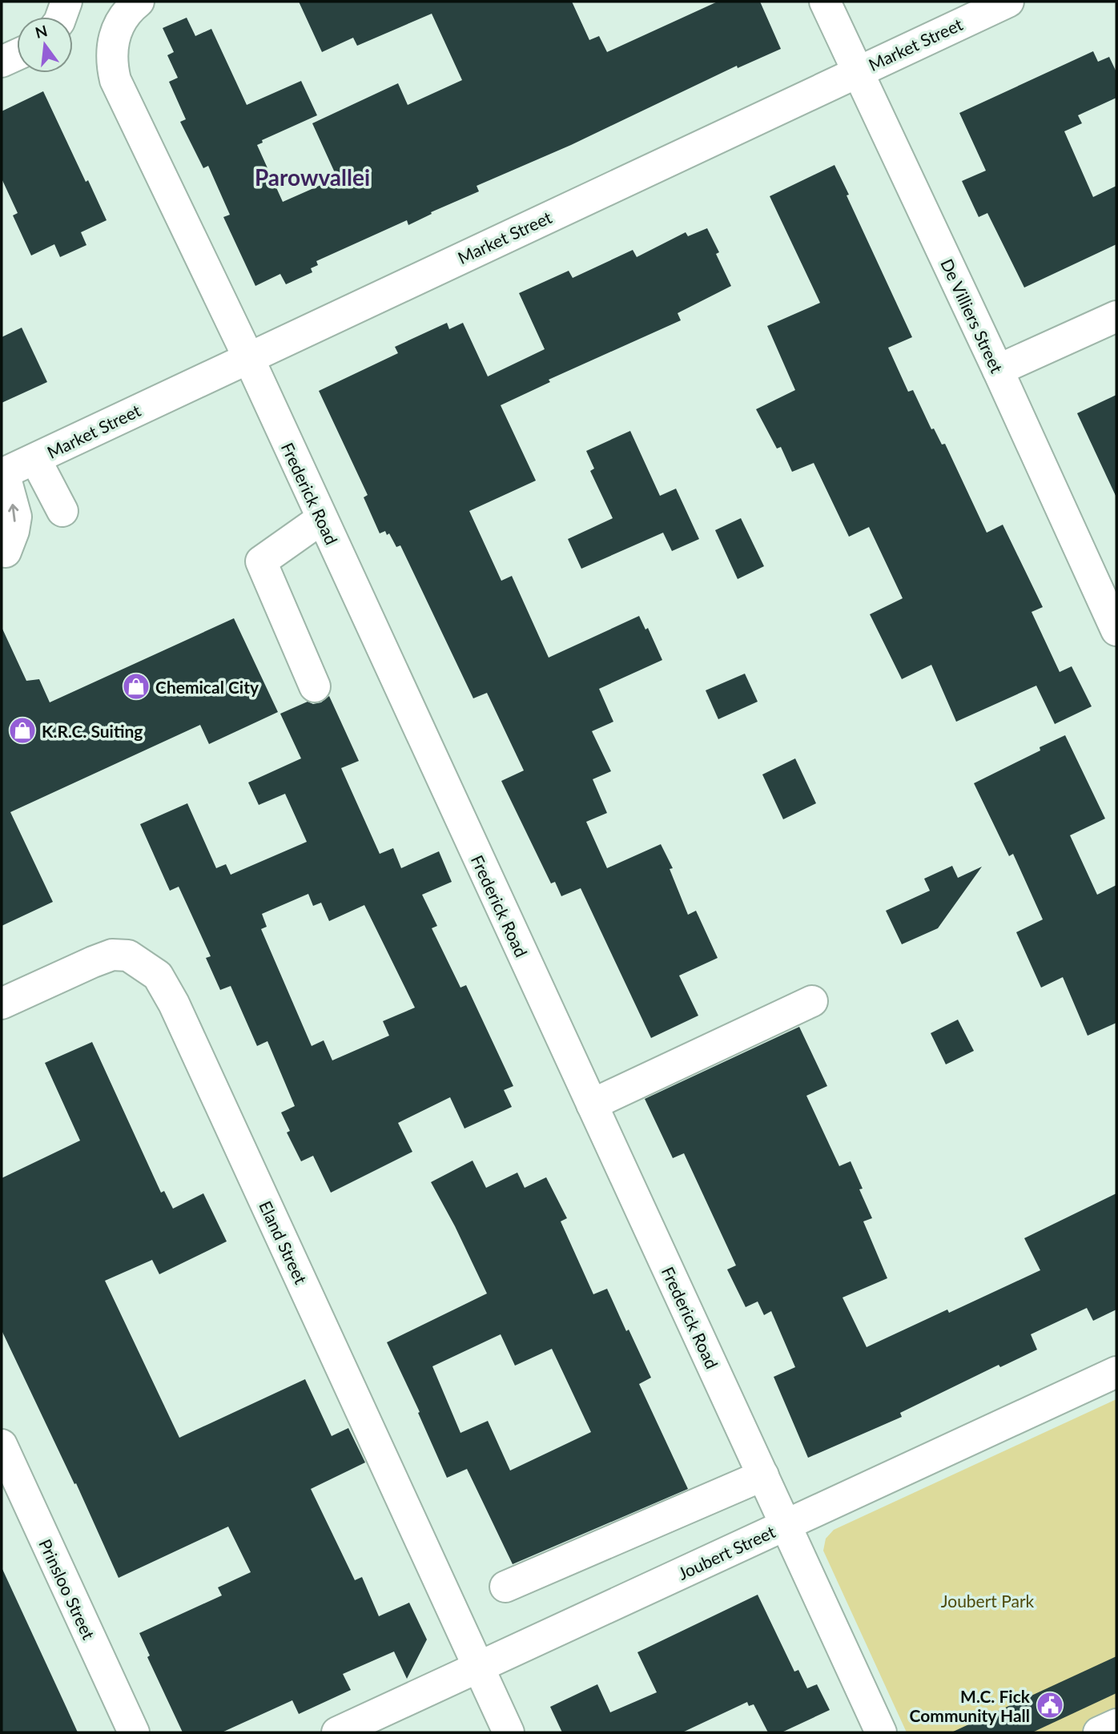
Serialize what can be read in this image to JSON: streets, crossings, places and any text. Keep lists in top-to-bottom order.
{
  "streets": {
    "street": [
      "Market Street",
      "De Villiers Street",
      "Frederick Road",
      "Eland Street",
      "Joubert Street",
      "Prinsloo Street"
    ]
  },
  "crossings": [
    ["Market Street", "De Villiers Street"],
    ["Market Street", "Frederick Road"],
    ["Frederick Road", "Joubert Street"],
    ["Eland Street", "Joubert Street"]
  ],
  "districts": ["Parowvallei"],
  "parks": ["Joubert Park"],
  "places": {
    "shop": ["Chemical City", "K.R.C. Suiting"],
    "public building": ["M.C. Fick Community Hall"]
  },
  "north": "top"
}
